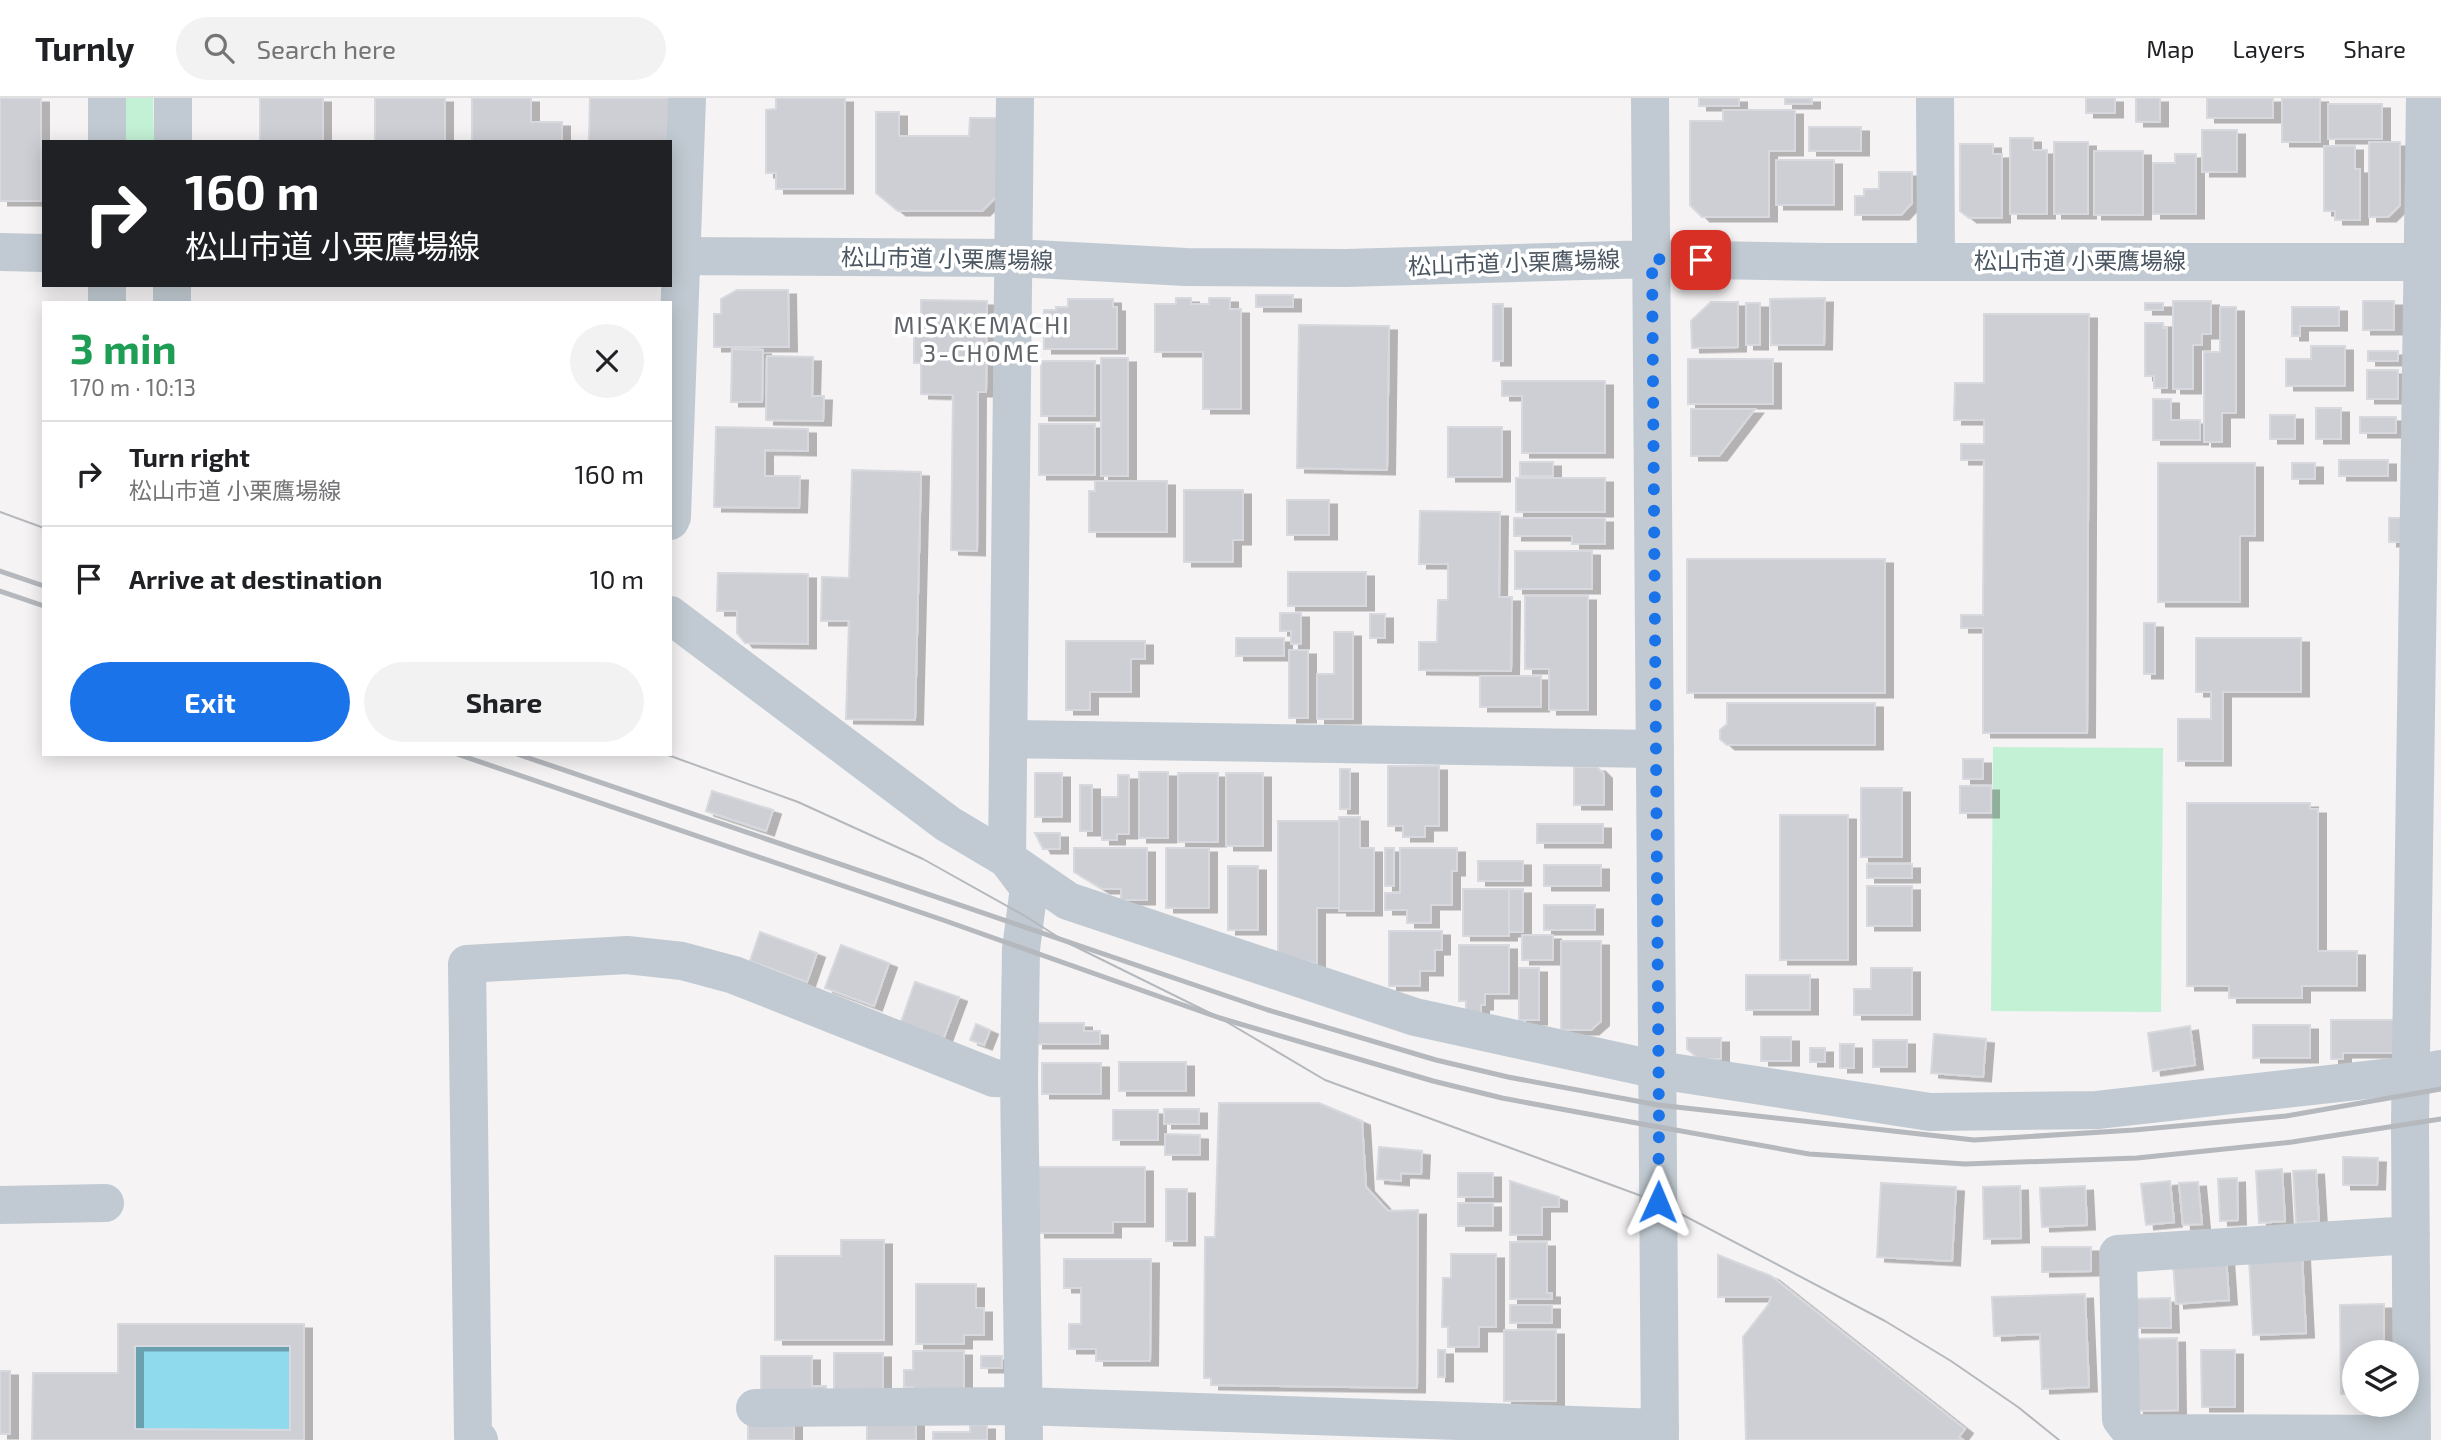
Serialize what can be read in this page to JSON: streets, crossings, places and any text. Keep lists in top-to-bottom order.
{
  "streets": {
    "street": ["松山市道 小栗鷹場線"]
  },
  "districts": ["MISAKEMACHI 3-CHOME"],
  "page": {
    "header": "Turnly",
    "search": "Search here",
    "nav": ["Map", "Layers", "Share"],
    "turn": ["160 m", "松山市道 小栗鷹場線"],
    "heading": ["3 min", "170 m · 10:13"],
    "list": [
      {
        "name": "Turn right",
        "note": "松山市道 小栗鷹場線",
        "value": "160 m"
      },
      {
        "name": "Arrive at destination",
        "value": "10 m"
      }
    ],
    "buttons": ["Exit", "Share"]
  }
}
